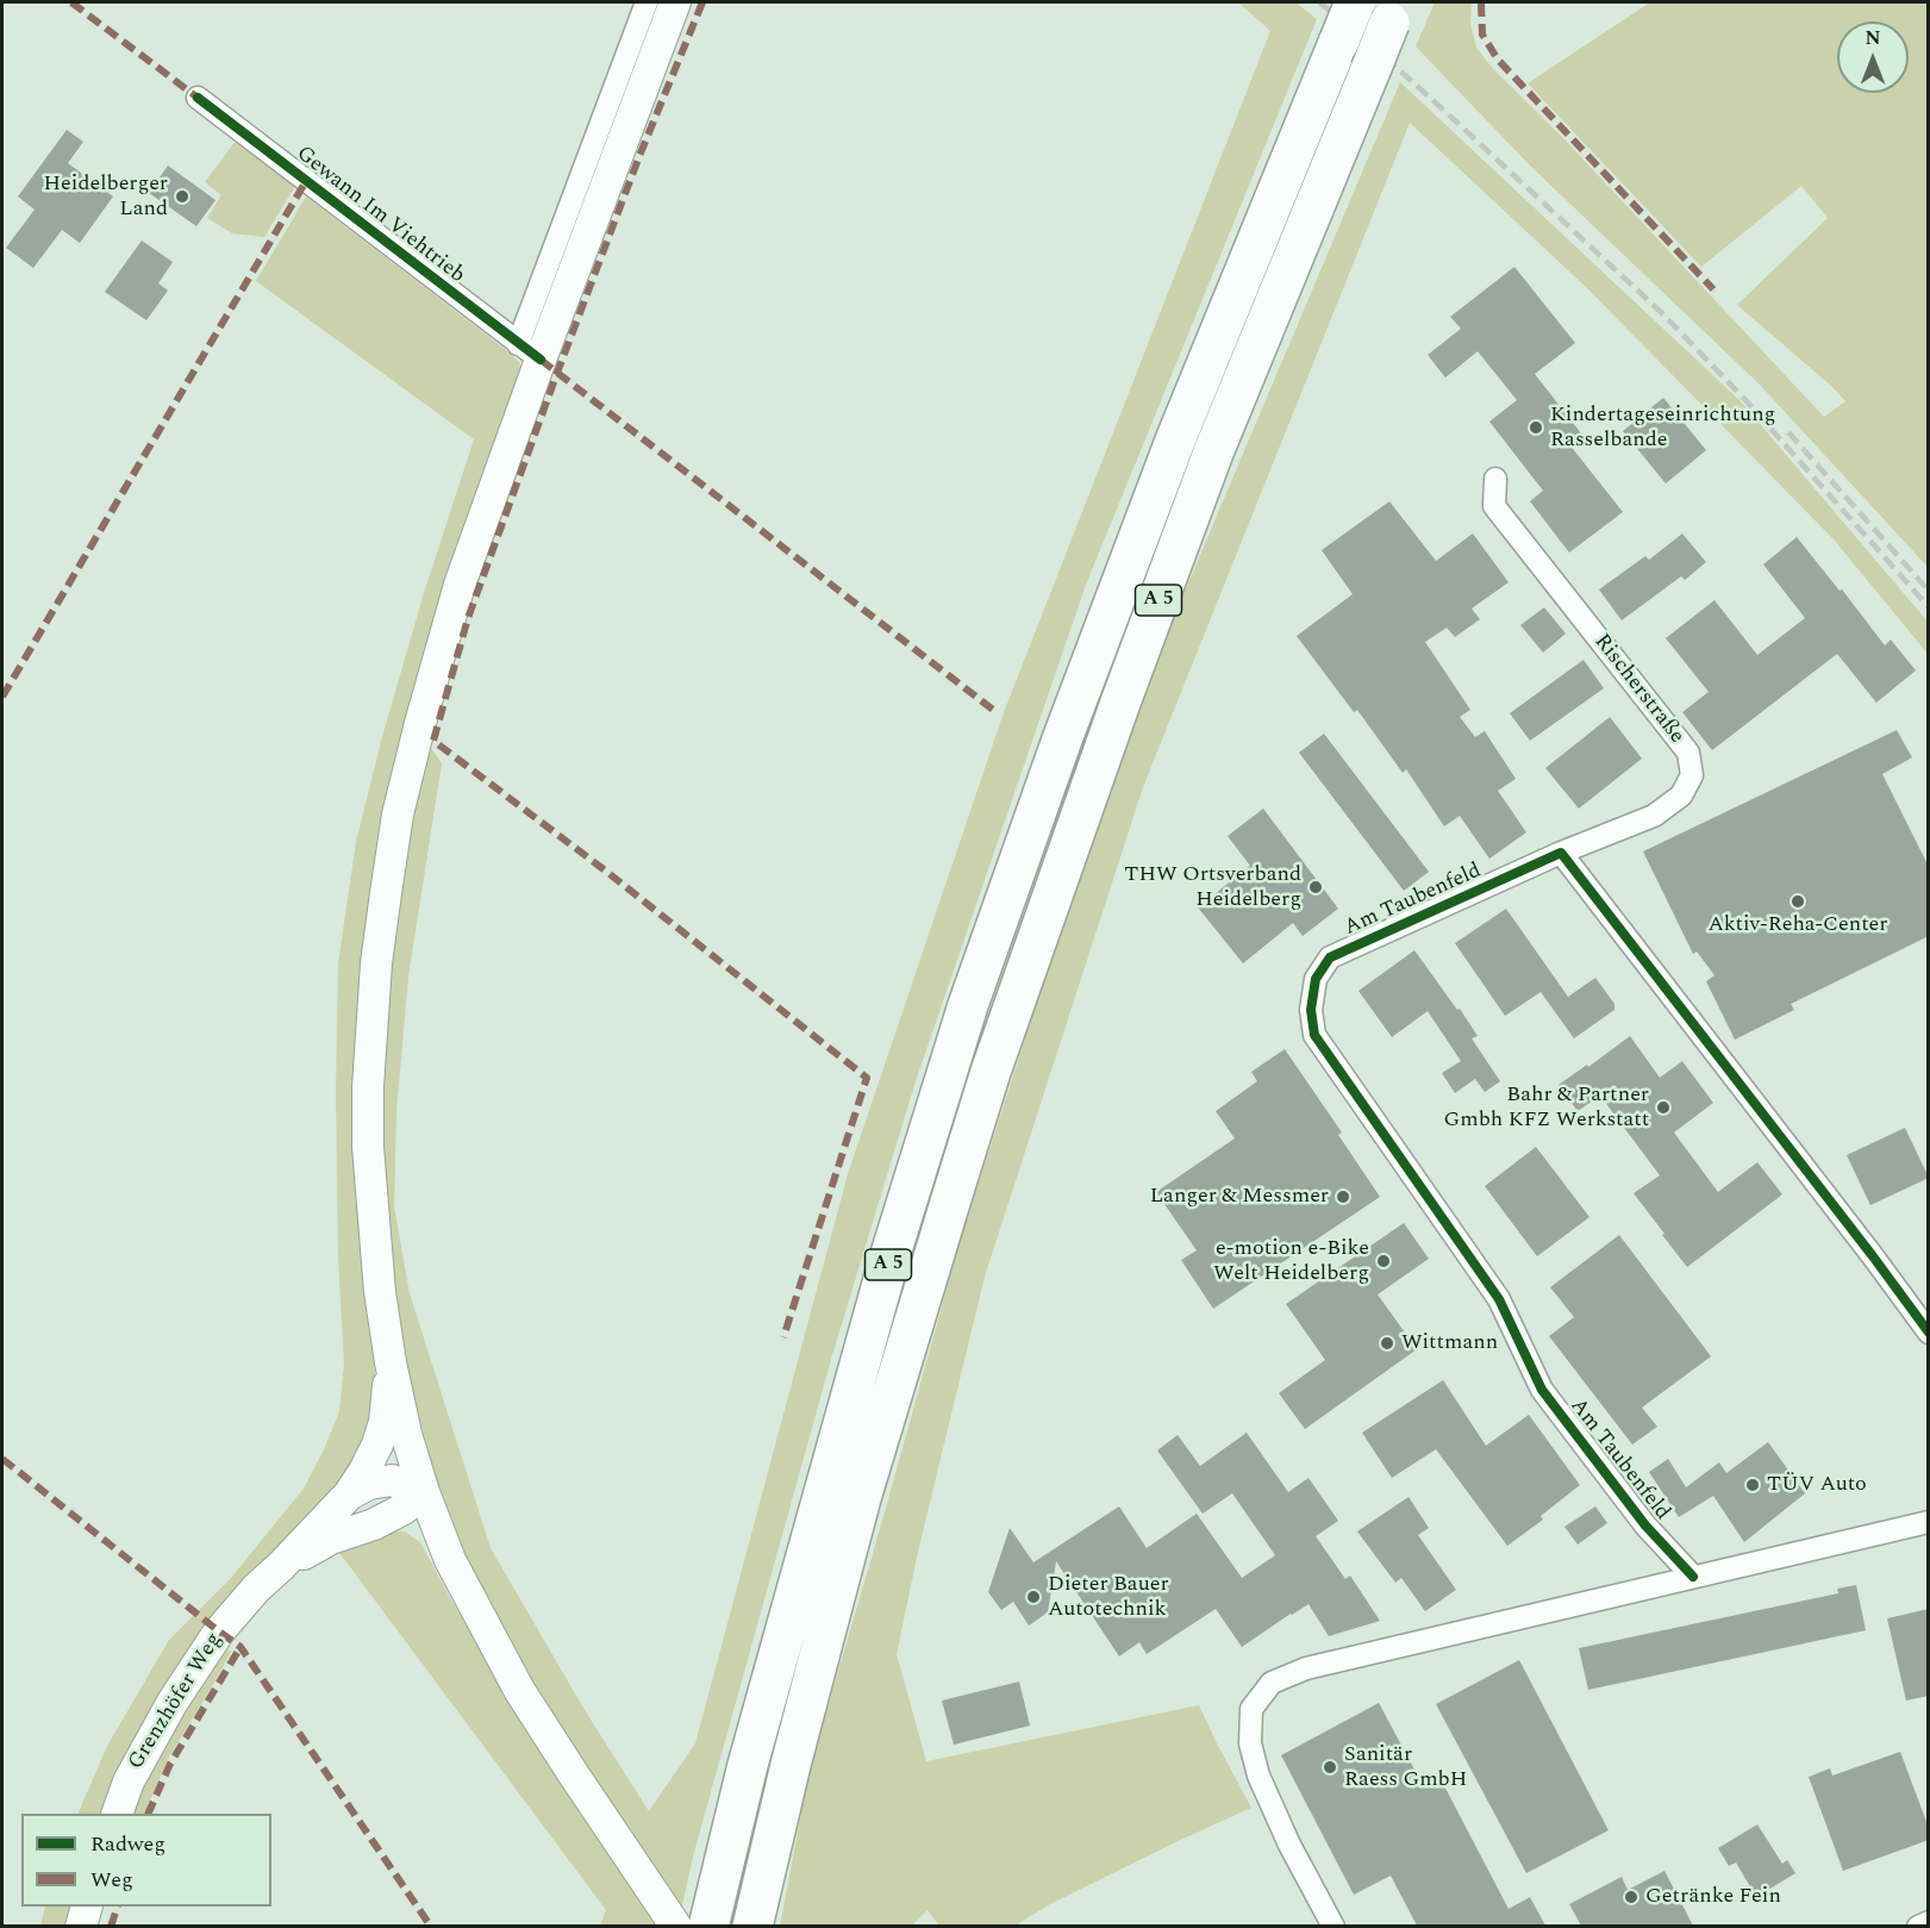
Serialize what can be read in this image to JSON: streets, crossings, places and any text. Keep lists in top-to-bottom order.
{
  "streets": {
    "highway": ["A 5"],
    "main road": ["Grenzhöfer Weg"],
    "street": ["Gewann Im Viehtrieb", "Rischerstraße", "Am Taubenfeld"]
  },
  "crossings": [
    ["Rischerstraße", "Am Taubenfeld"]
  ],
  "places": [
    "Heidelberger Land",
    "Kindertageseinrichtung Rasselbande",
    "THW Ortsverband Heidelberg",
    "Aktiv-Reha-Center",
    "Bahr & Partner Gmbh KFZ Werkstatt",
    "Langer & Messmer",
    "e-motion e-Bike Welt Heidelberg",
    "Wittmann",
    "TÜV Auto",
    "Dieter Bauer Autotechnik",
    "Sanitär Raess GmbH",
    "Getränke Fein"
  ],
  "legend": ["Radweg", "Weg"],
  "north": "top"
}
